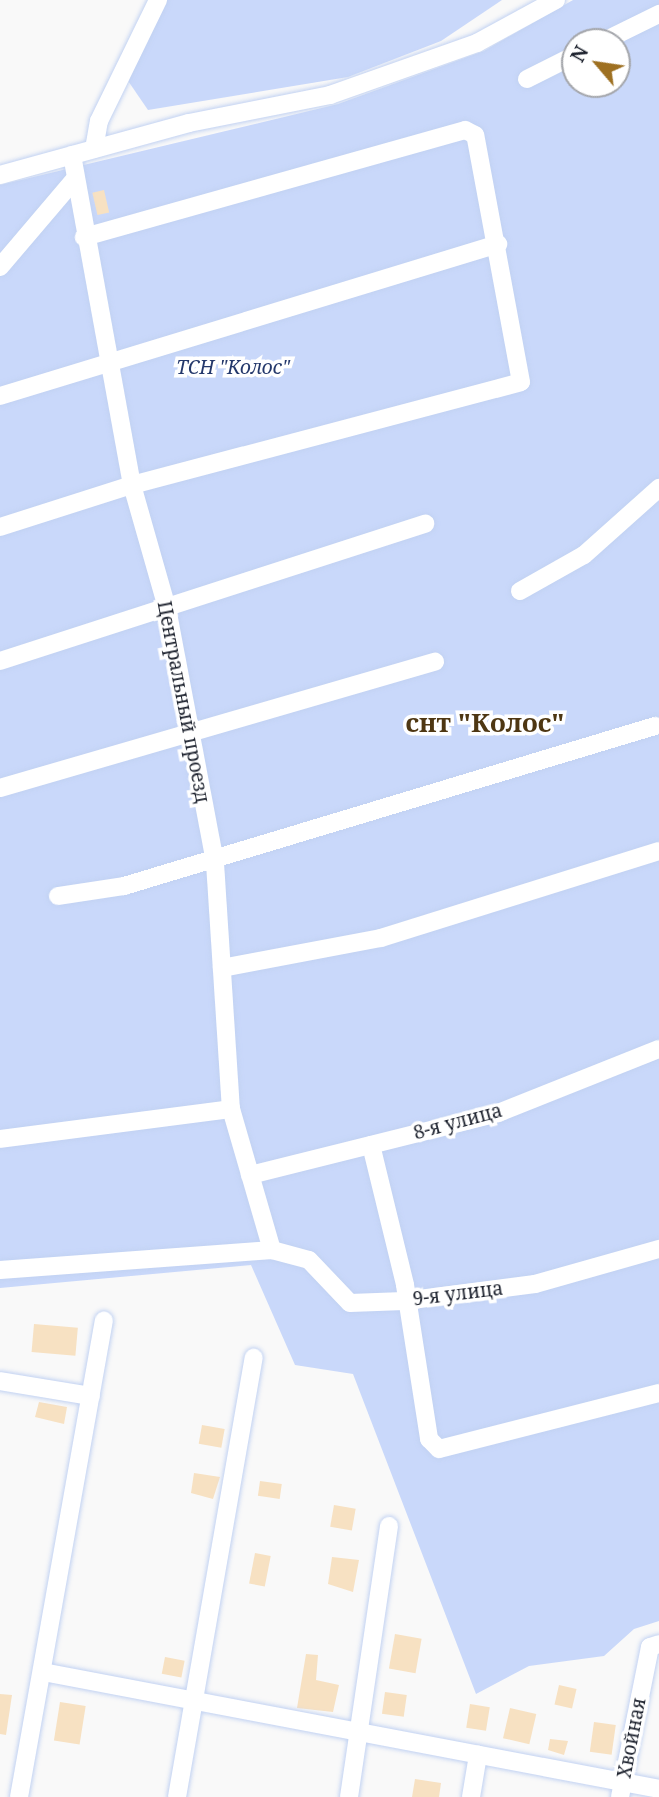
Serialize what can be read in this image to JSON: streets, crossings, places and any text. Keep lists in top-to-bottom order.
{
  "streets": {
    "street": [
      "Центральный проезд",
      "8-я улица",
      "9-я улица",
      "Хвойная"
    ]
  },
  "crossings": [
    ["Центральный проезд", "8-я улица"],
    ["Центральный проезд", "9-я улица"]
  ],
  "districts": ["снт \"Колос\""],
  "parks": ["ТСН \"Колос\""],
  "north": "top left"
}
